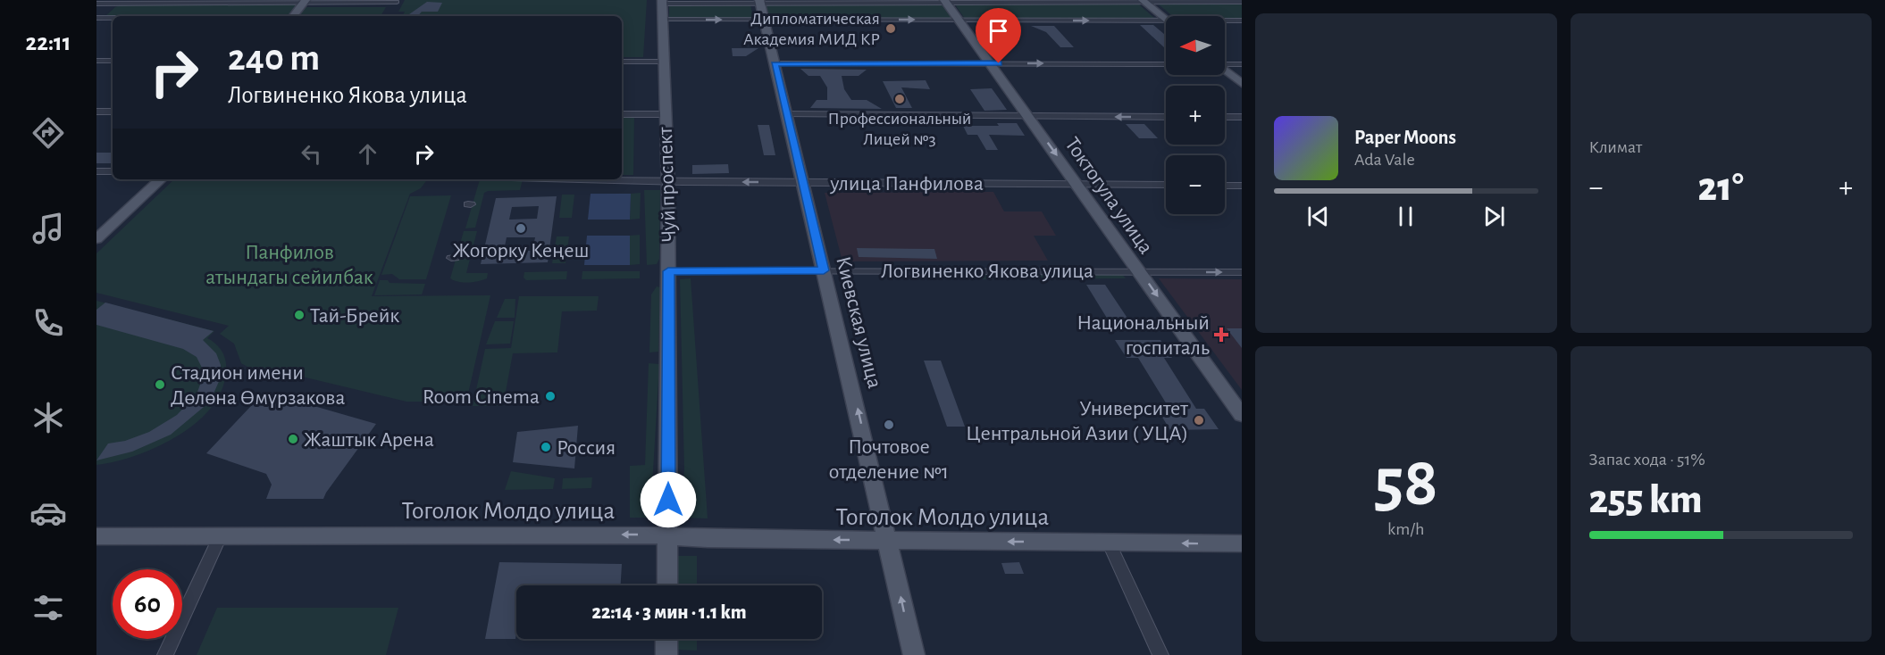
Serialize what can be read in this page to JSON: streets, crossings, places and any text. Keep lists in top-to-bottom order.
{
  "streets": {
    "main road": [
      "Чуй проспект",
      "Токтогула улица",
      "Киевская улица",
      "Тоголок Молдо улица"
    ],
    "street": ["улица Панфилова", "Логвиненко Якова улица"]
  },
  "crossings": [
    ["улица Панфилова", "Чуй проспект"],
    ["улица Панфилова", "Токтогула улица"],
    ["улица Панфилова", "Киевская улица"],
    ["Чуй проспект", "Логвиненко Якова улица"],
    ["Чуй проспект", "Тоголок Молдо улица"],
    ["Токтогула улица", "Логвиненко Якова улица"],
    ["Логвиненко Якова улица", "Киевская улица"],
    ["Киевская улица", "Тоголок Молдо улица"]
  ],
  "one_way": ["Токтогула улица", "Киевская улица", "Тоголок Молдо улица"],
  "parks": ["Панфилов атындагы сейилбак"],
  "places": {
    "other": [
      "Дипломатическая Академия МИД КР",
      "Профессиональный Лицей №3",
      "Жогорку Кеңеш",
      "Тай-Брейк",
      "Стадион имени Дөлөна Өмүрзакова",
      "Room Cinema",
      "Университет Центральной Азии ( УЦА)",
      "Почтовое отделение №1",
      "Жаштык Арена",
      "Россия"
    ],
    "health": ["Национальный госпиталь"]
  },
  "north": "left",
  "page": {
    "tabs": "22:11",
    "tile": [
      "Климат",
      ["58", "km/h"],
      ["Запас хода · 51%", "255 km"]
    ],
    "map_buttons": ["+", "−"],
    "turn": ["240 m", "Логвиненко Якова улица"],
    "song": ["Paper Moons", "Ada Vale"],
    "heat": ["−", "21°", "+"],
    "limit": "60",
    "trip": "22:14 · 3 мин · 1.1 km"
  }
}
